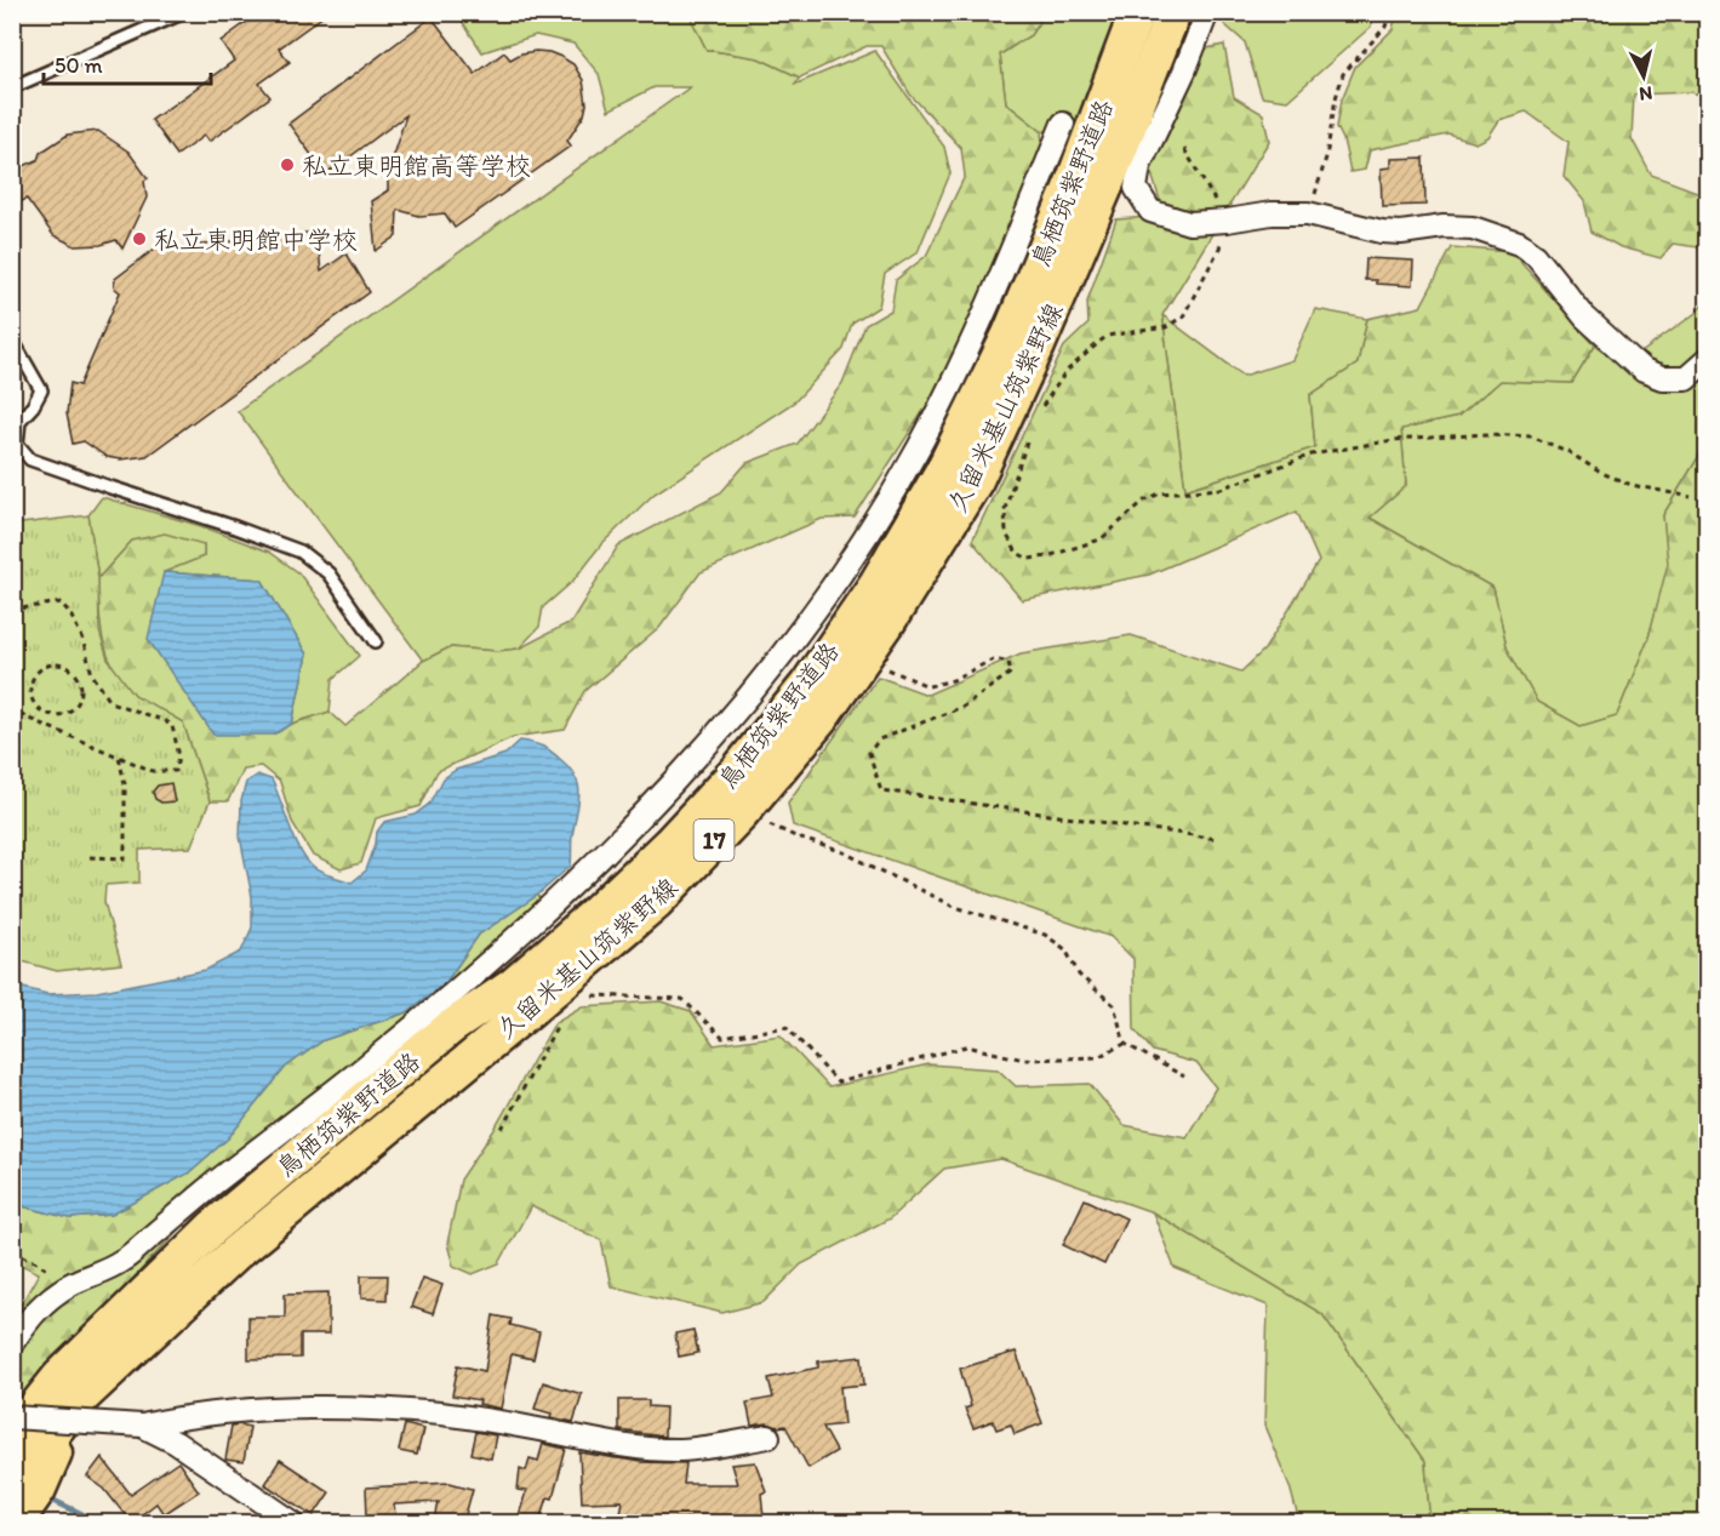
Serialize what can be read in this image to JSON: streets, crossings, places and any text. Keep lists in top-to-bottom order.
{
  "streets": {
    "main road": ["鳥栖筑紫野道路", "久留米基山筑紫野線", "17"]
  },
  "crossings": [
    ["鳥栖筑紫野道路", "久留米基山筑紫野線"]
  ],
  "places": ["私立東明館高等学校", "私立東明館中学校"],
  "scale_bar": "50 m",
  "north": "bottom"
}
